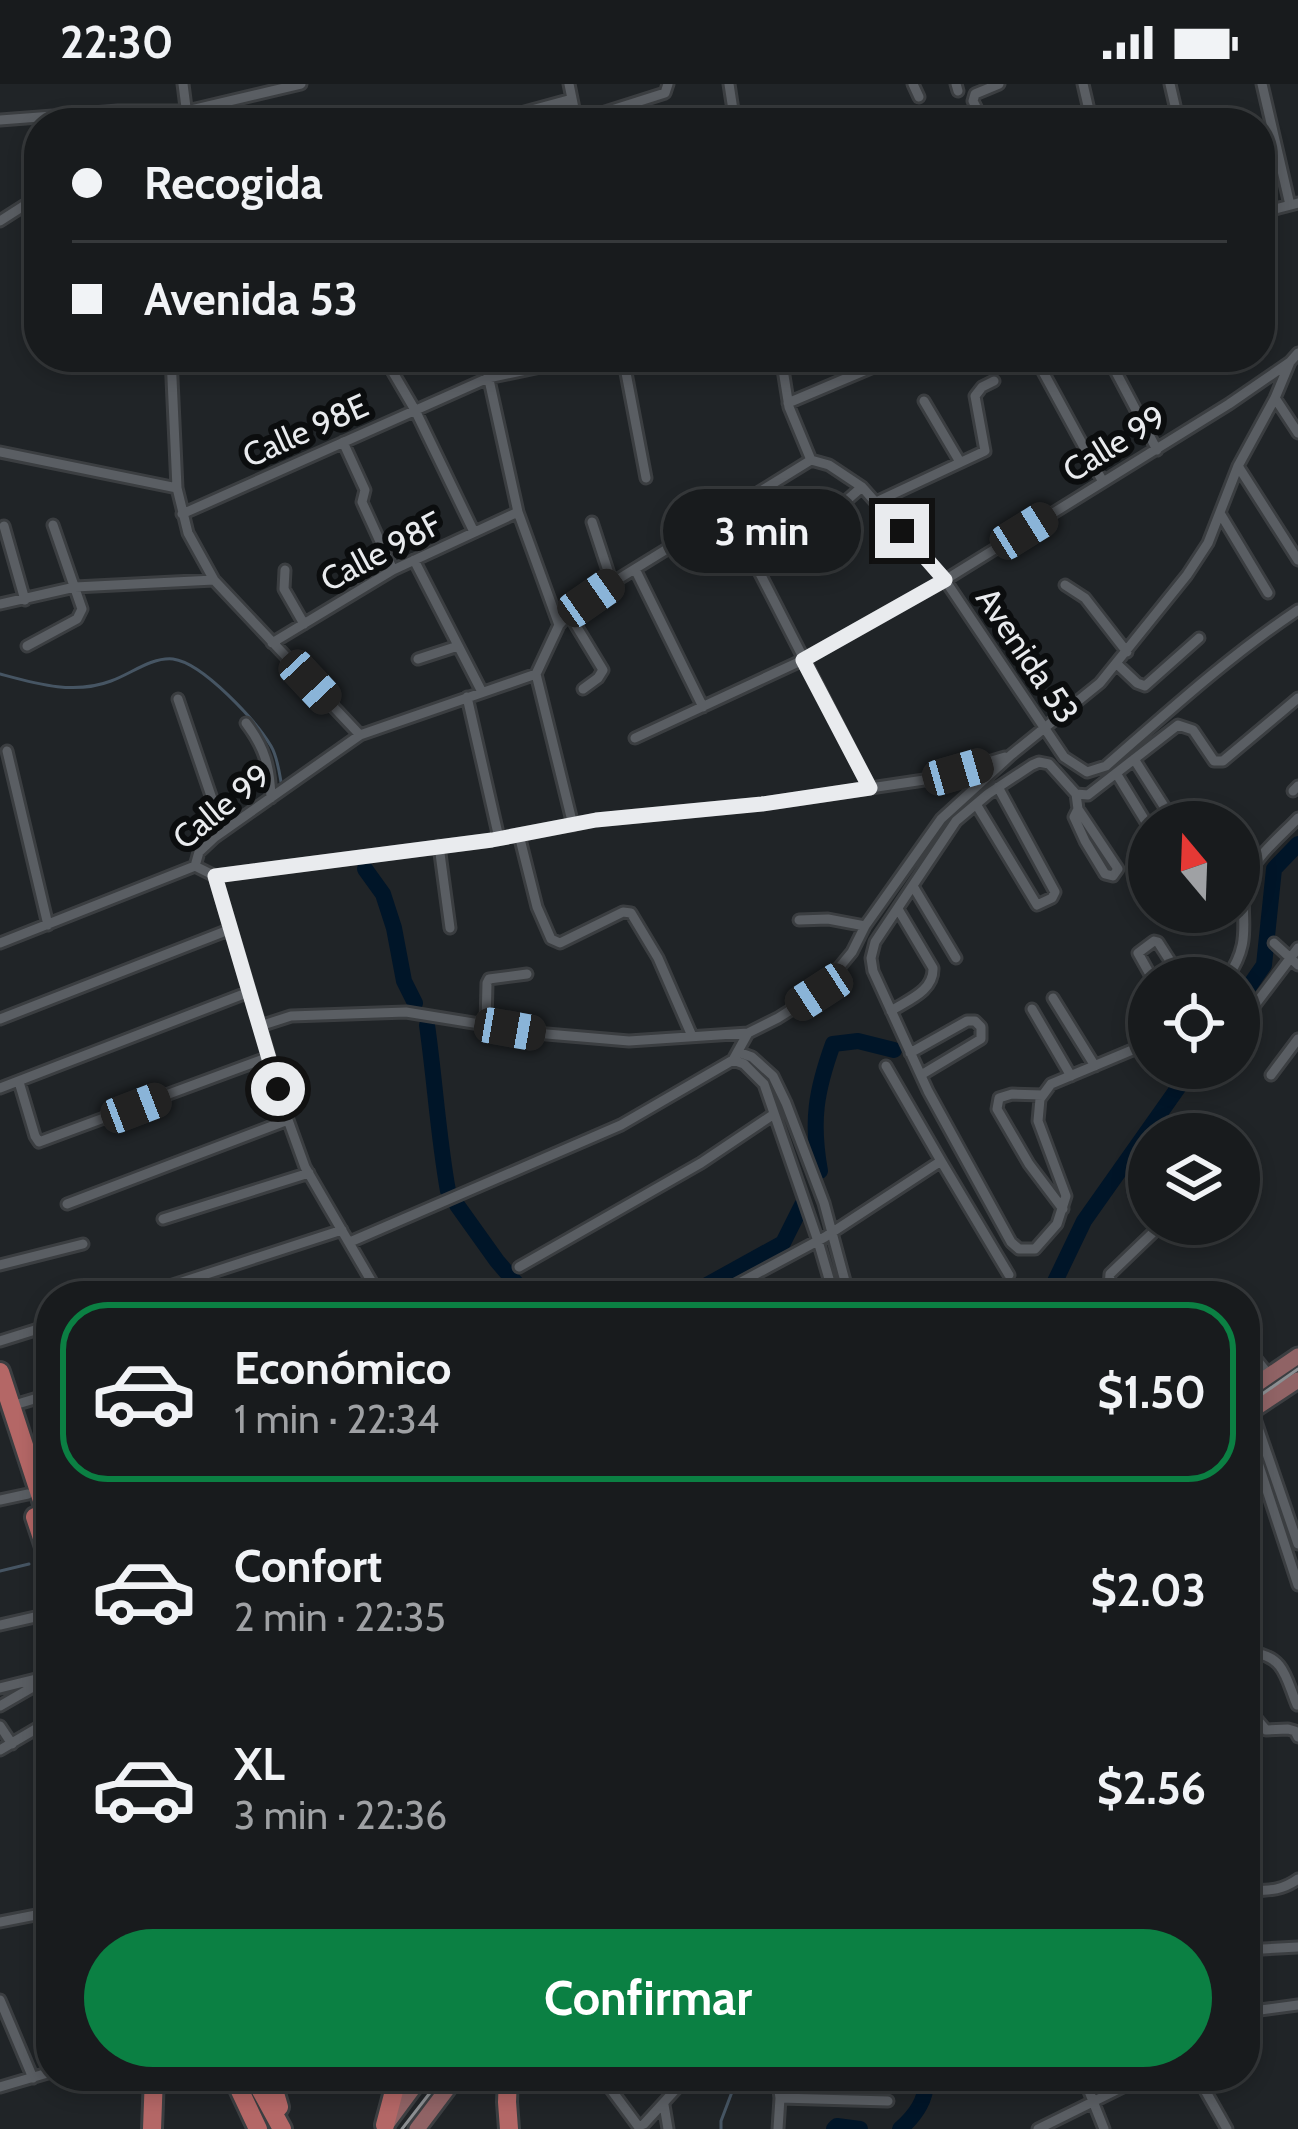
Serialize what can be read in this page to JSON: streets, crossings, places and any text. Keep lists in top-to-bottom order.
{
  "streets": {
    "street": [
      "Calle 98E",
      "Calle 99",
      "Calle 98F",
      "Avenida 53"
    ]
  },
  "crossings": [
    ["Calle 99", "Avenida 53"]
  ],
  "north": "top",
  "page": {
    "status": "22:30",
    "banner": ["Recogida", "Avenida 53"],
    "bubble": "3 min",
    "list": [
      {
        "name": "Económico",
        "note": "1 min · 22:34",
        "value": "$1.50"
      },
      {
        "name": "Confort",
        "note": "2 min · 22:35",
        "value": "$2.03"
      },
      {
        "name": "XL",
        "note": "3 min · 22:36",
        "value": "$2.56"
      }
    ],
    "buttons": "Confirmar"
  }
}
